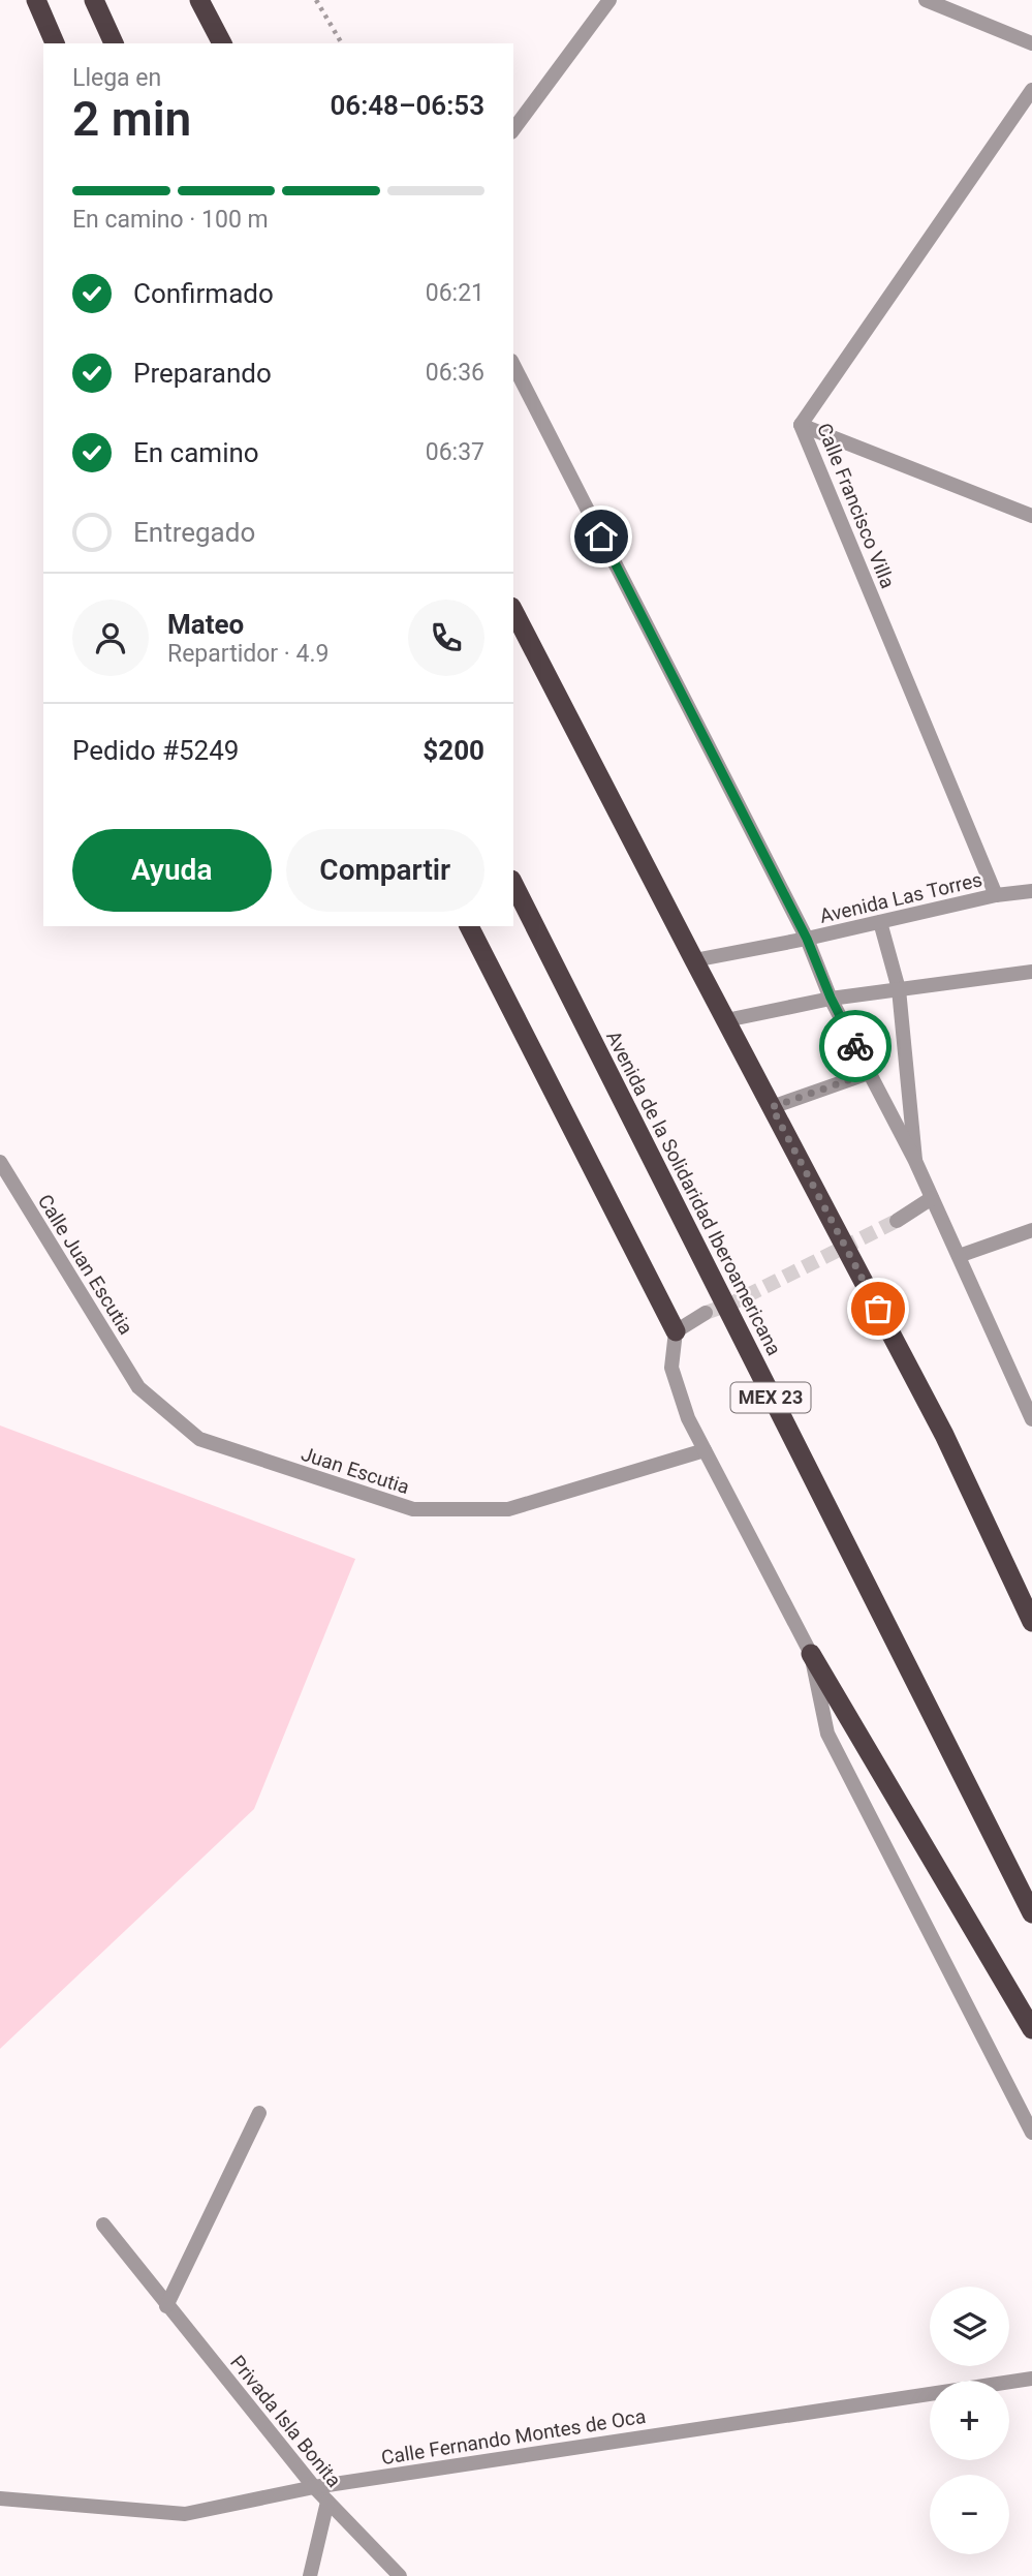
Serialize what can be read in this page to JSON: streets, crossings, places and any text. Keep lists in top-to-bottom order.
{
  "streets": {
    "highway": ["Avenida de la Solidaridad Iberoamericana", "MEX 23"],
    "street": [
      "Calle Francisco Villa",
      "Avenida Las Torres",
      "Calle Juan Escutia",
      "Juan Escutia",
      "Privada Isla Bonita",
      "Calle Fernando Montes de Oca"
    ]
  },
  "crossings": [
    ["Calle Francisco Villa", "Avenida Las Torres"],
    ["Calle Juan Escutia", "Juan Escutia"],
    ["Privada Isla Bonita", "Calle Fernando Montes de Oca"]
  ],
  "page": {
    "heading": ["2 min", "Llega en", "06:48–06:53"],
    "panel": [
      "Mateo",
      "Repartidor · 4.9",
      "Pedido #5249",
      "$200"
    ],
    "bar": "En camino · 100 m",
    "list": [
      ["Confirmado", "06:21"],
      ["Preparando", "06:36"],
      ["En camino", "06:37"],
      "Entregado"
    ],
    "buttons": ["Ayuda", "Compartir"],
    "map_buttons": ["+", "−"]
  }
}
